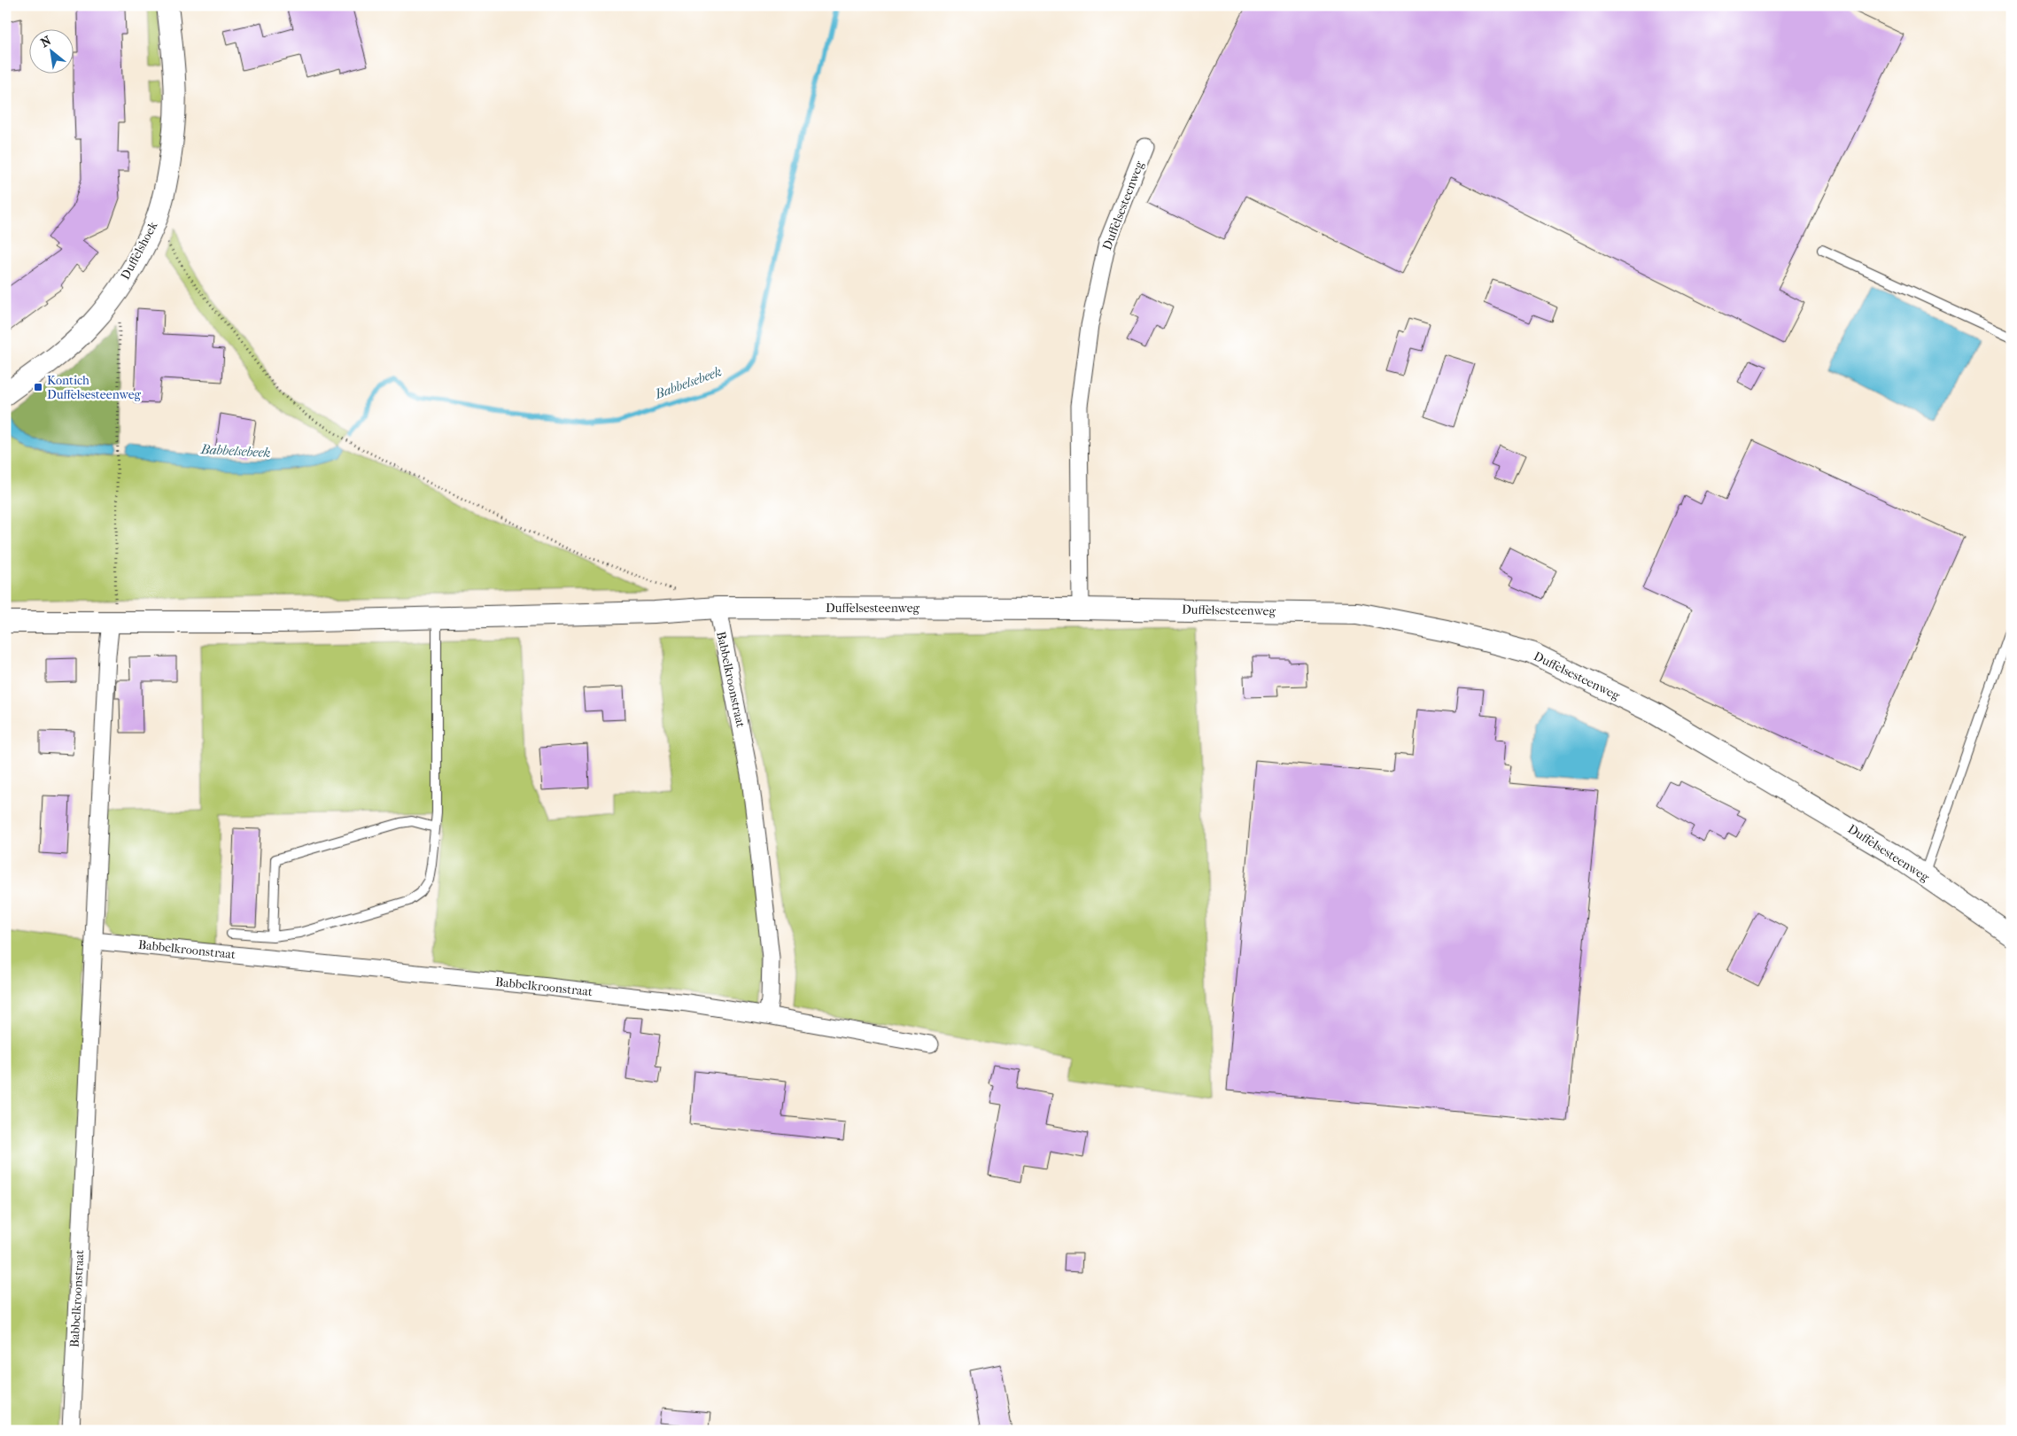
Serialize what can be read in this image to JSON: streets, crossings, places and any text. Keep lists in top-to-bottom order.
{
  "streets": {
    "street": ["Duffelsesteenweg", "Duffelshoek", "Babbelkroonstraat"]
  },
  "crossings": [
    ["Duffelsesteenweg", "Babbelkroonstraat"]
  ],
  "water": ["Babbelsebeek"],
  "places": {
    "transit": ["Kontich Duffelsesteenweg"]
  },
  "north": "top left"
}
